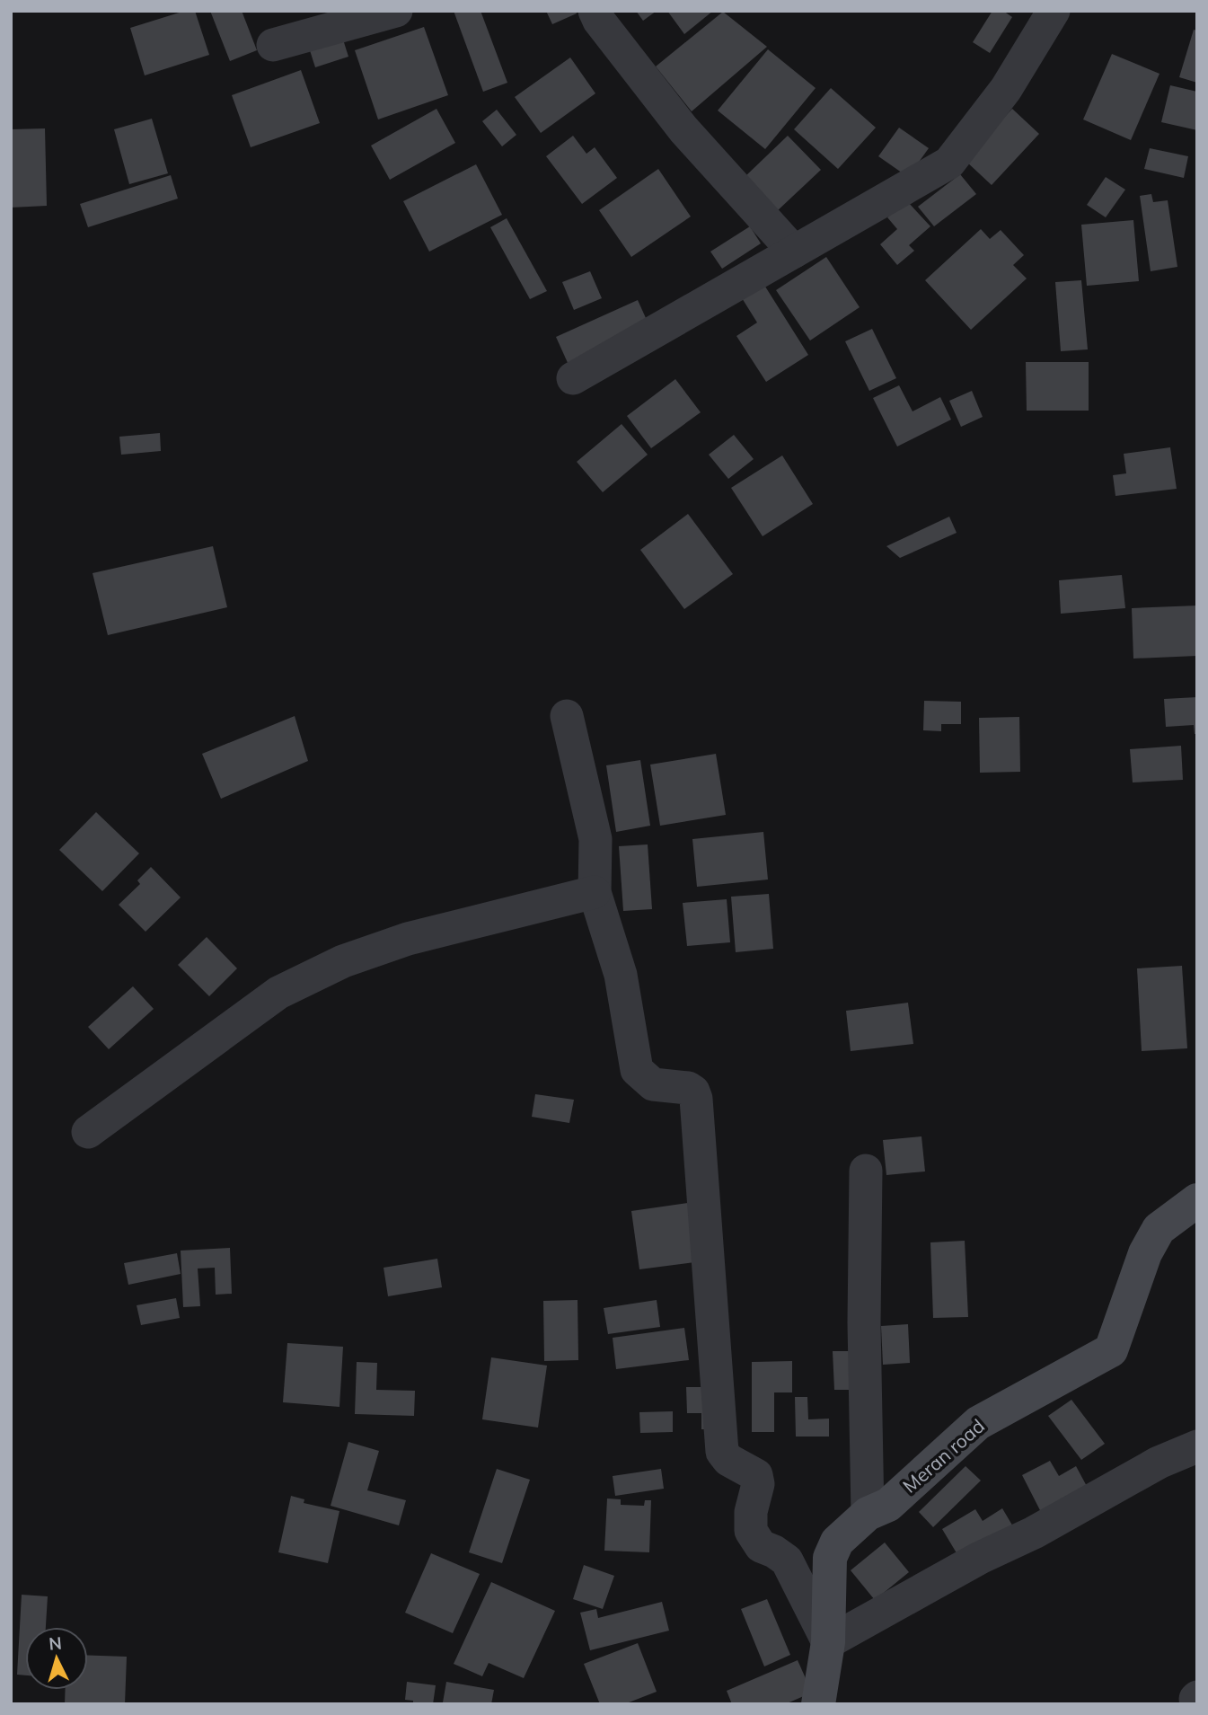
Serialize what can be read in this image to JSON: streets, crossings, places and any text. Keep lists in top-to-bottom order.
{
  "streets": {
    "street": ["Meran road"]
  },
  "north": "top"
}
